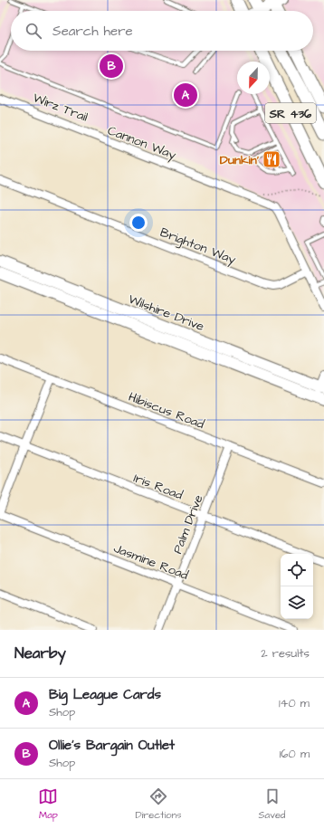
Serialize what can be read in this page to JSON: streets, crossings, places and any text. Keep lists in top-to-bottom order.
{
  "streets": {
    "main road": ["SR 436"],
    "street": [
      "Cannon Way",
      "Brighton Way",
      "Wilshire Drive",
      "Hibiscus Road",
      "Iris Road",
      "Palm Drive",
      "Jasmine Road"
    ]
  },
  "crossings": [
    ["Cannon Way", "Brighton Way"],
    ["Hibiscus Road", "Palm Drive"],
    ["Iris Road", "Palm Drive"],
    ["Palm Drive", "Jasmine Road"]
  ],
  "places": {
    "restaurant": ["Dunkin'"]
  },
  "north": "bottom",
  "page": {
    "search": "Search here",
    "pins": ["B", "A"],
    "heading": ["Nearby", "2 results"],
    "list": [
      {
        "mark": "A",
        "name": "Big League Cards",
        "note": "Shop",
        "value": "140 m"
      },
      {
        "mark": "B",
        "name": "Ollie's Bargain Outlet",
        "note": "Shop",
        "value": "160 m"
      }
    ],
    "nav": ["Map", "Directions", "Saved"]
  }
}
